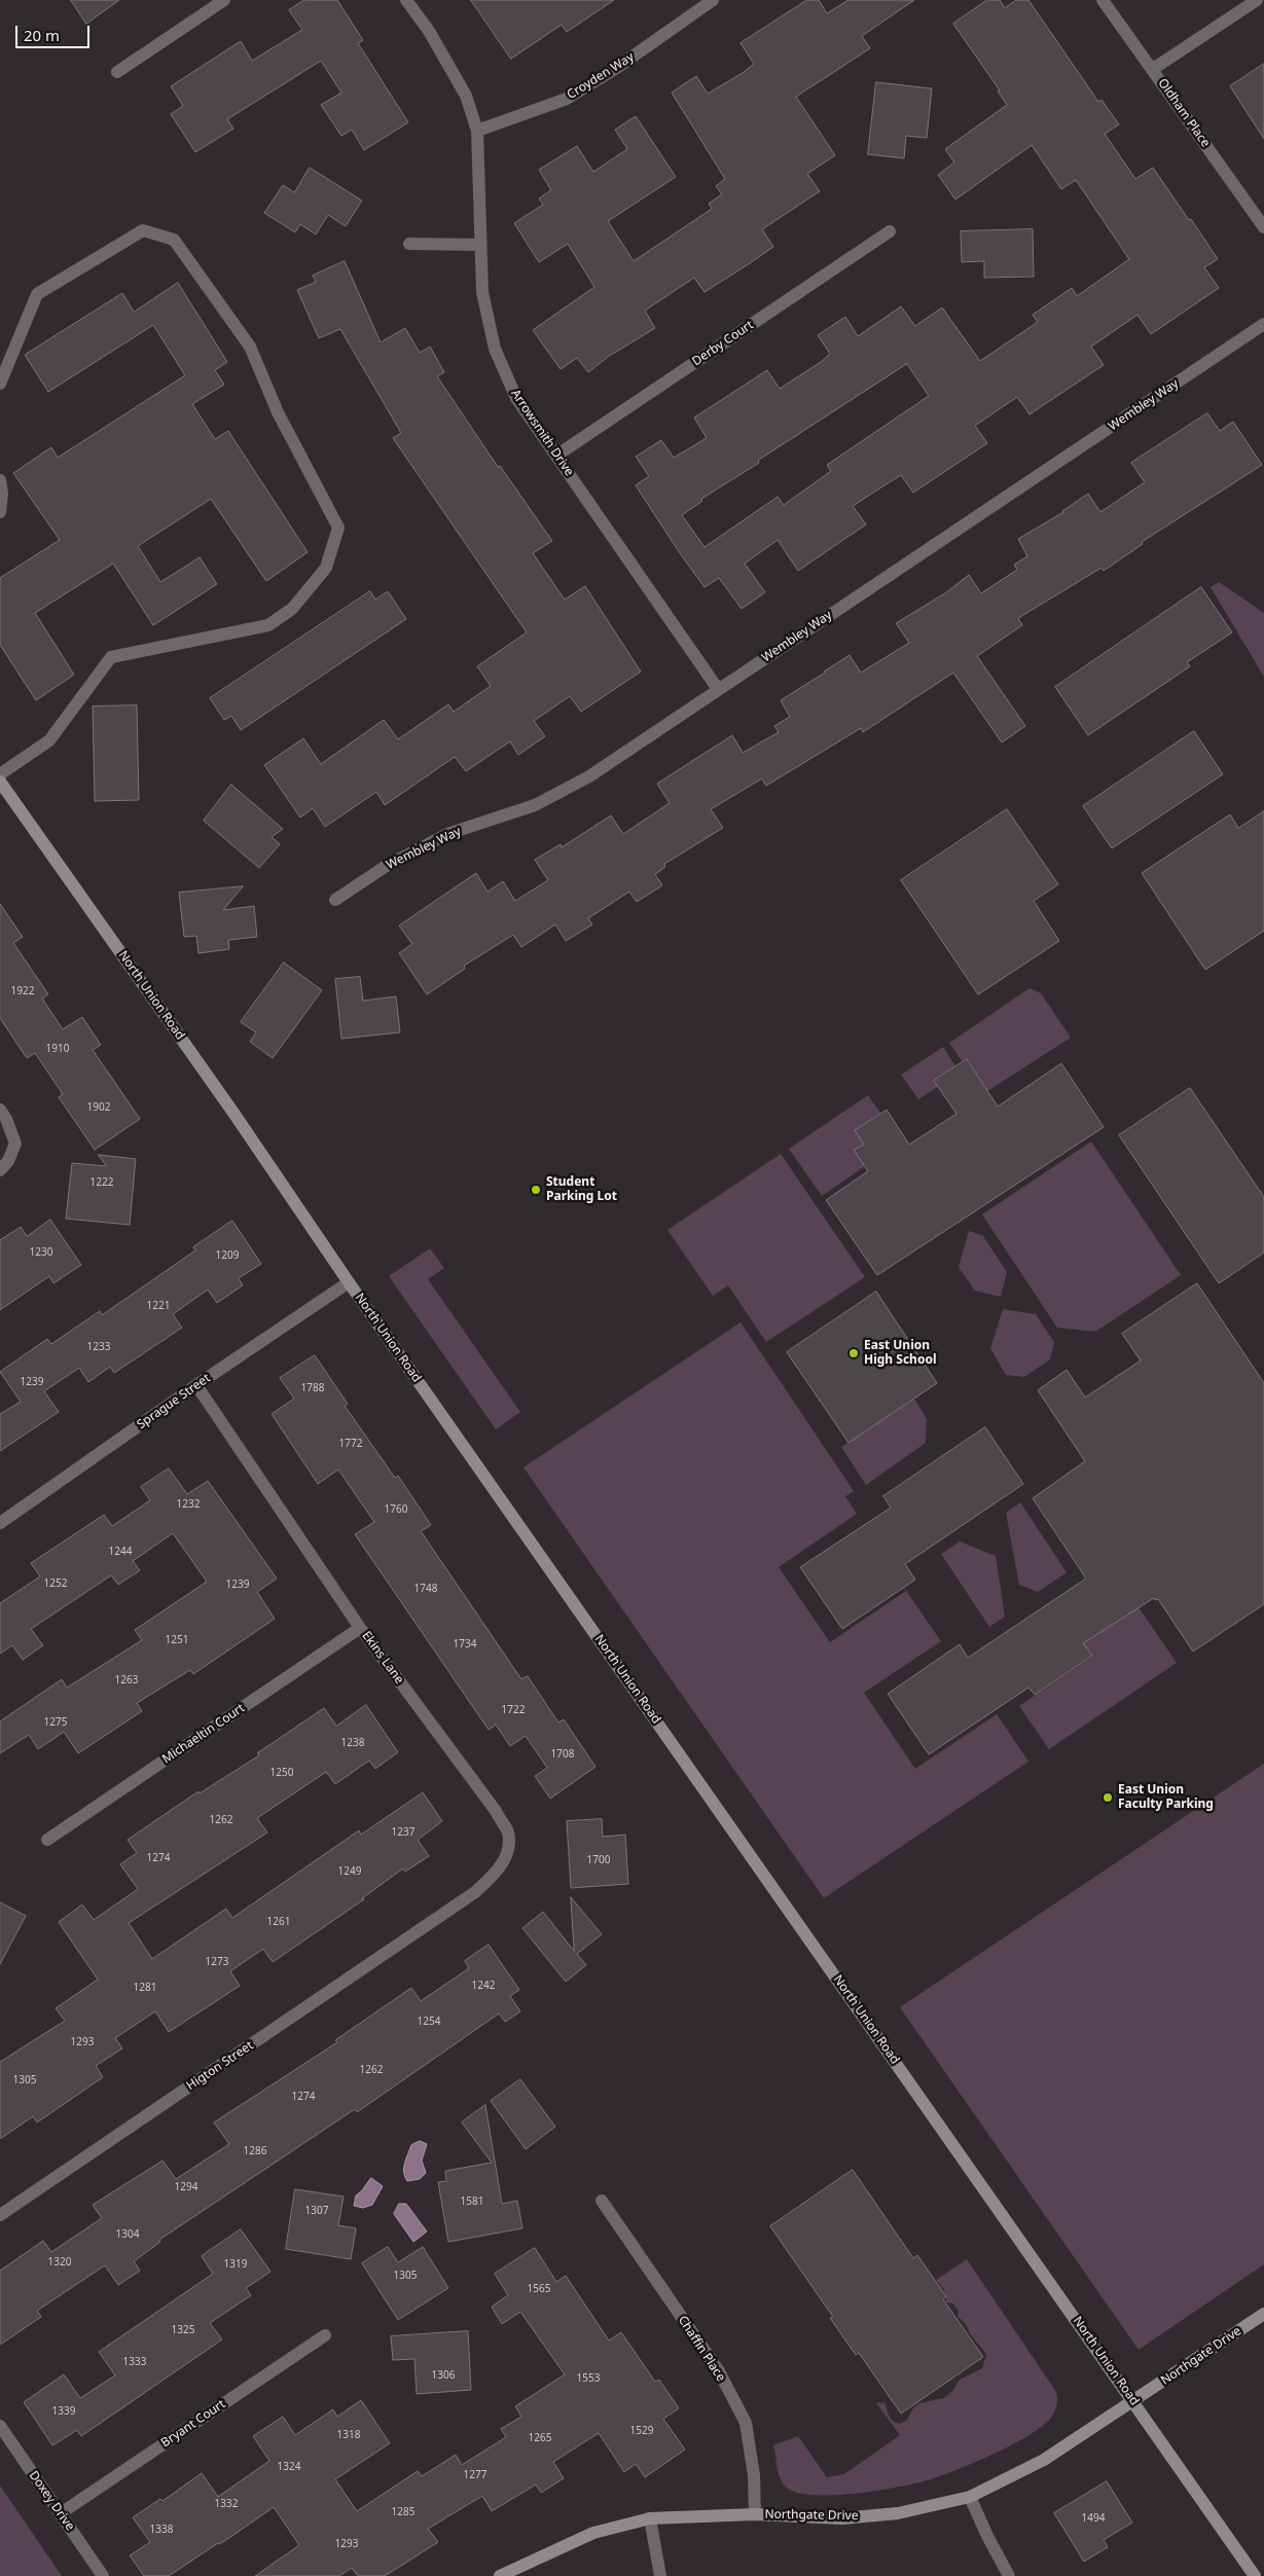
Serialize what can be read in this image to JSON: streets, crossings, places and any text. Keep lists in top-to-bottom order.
{
  "streets": {
    "street": [
      "Croyden Way",
      "Oldham Place",
      "Derby Court",
      "Wembley Way",
      "Arrowsmith Drive",
      "North Union Road",
      "Sprague Street",
      "Ekins Lane",
      "Michaeltin Court",
      "Higton Street",
      "Chaffin Place",
      "Northgate Drive",
      "Bryant Court",
      "Doxey Drive"
    ]
  },
  "crossings": [
    ["Croyden Way", "Arrowsmith Drive"],
    ["Derby Court", "Arrowsmith Drive"],
    ["Wembley Way", "Arrowsmith Drive"],
    ["North Union Road", "Sprague Street"],
    ["North Union Road", "Northgate Drive"],
    ["Sprague Street", "Ekins Lane"],
    ["Ekins Lane", "Michaeltin Court"],
    ["Ekins Lane", "Higton Street"],
    ["Chaffin Place", "Northgate Drive"],
    ["Bryant Court", "Doxey Drive"]
  ],
  "places": ["Student Parking Lot", "East Union High School", "East Union Faculty Parking"],
  "house_numbers": [
    "1922",
    "1910",
    "1902",
    "1222",
    "1230",
    "1209",
    "1221",
    "1233",
    "1239",
    "1788",
    "1772",
    "1232",
    "1760",
    "1244",
    "1252",
    "1239",
    "1748",
    "1251",
    "1734",
    "1263",
    "1722",
    "1275",
    "1238",
    "1708",
    "1250",
    "1262",
    "1237",
    "1274",
    "1700",
    "1249",
    "1261",
    "1273",
    "1242",
    "1281",
    "1254",
    "1293",
    "1262",
    "1305",
    "1274",
    "1286",
    "1294",
    "1581",
    "1307",
    "1304",
    "1320",
    "1319",
    "1305",
    "1565",
    "1325",
    "1333",
    "1306",
    "1553",
    "1339",
    "1529",
    "1318",
    "1265",
    "1324",
    "1277",
    "1332",
    "1285",
    "1494",
    "1338",
    "1293"
  ],
  "scale_bar": "20 m"
}
